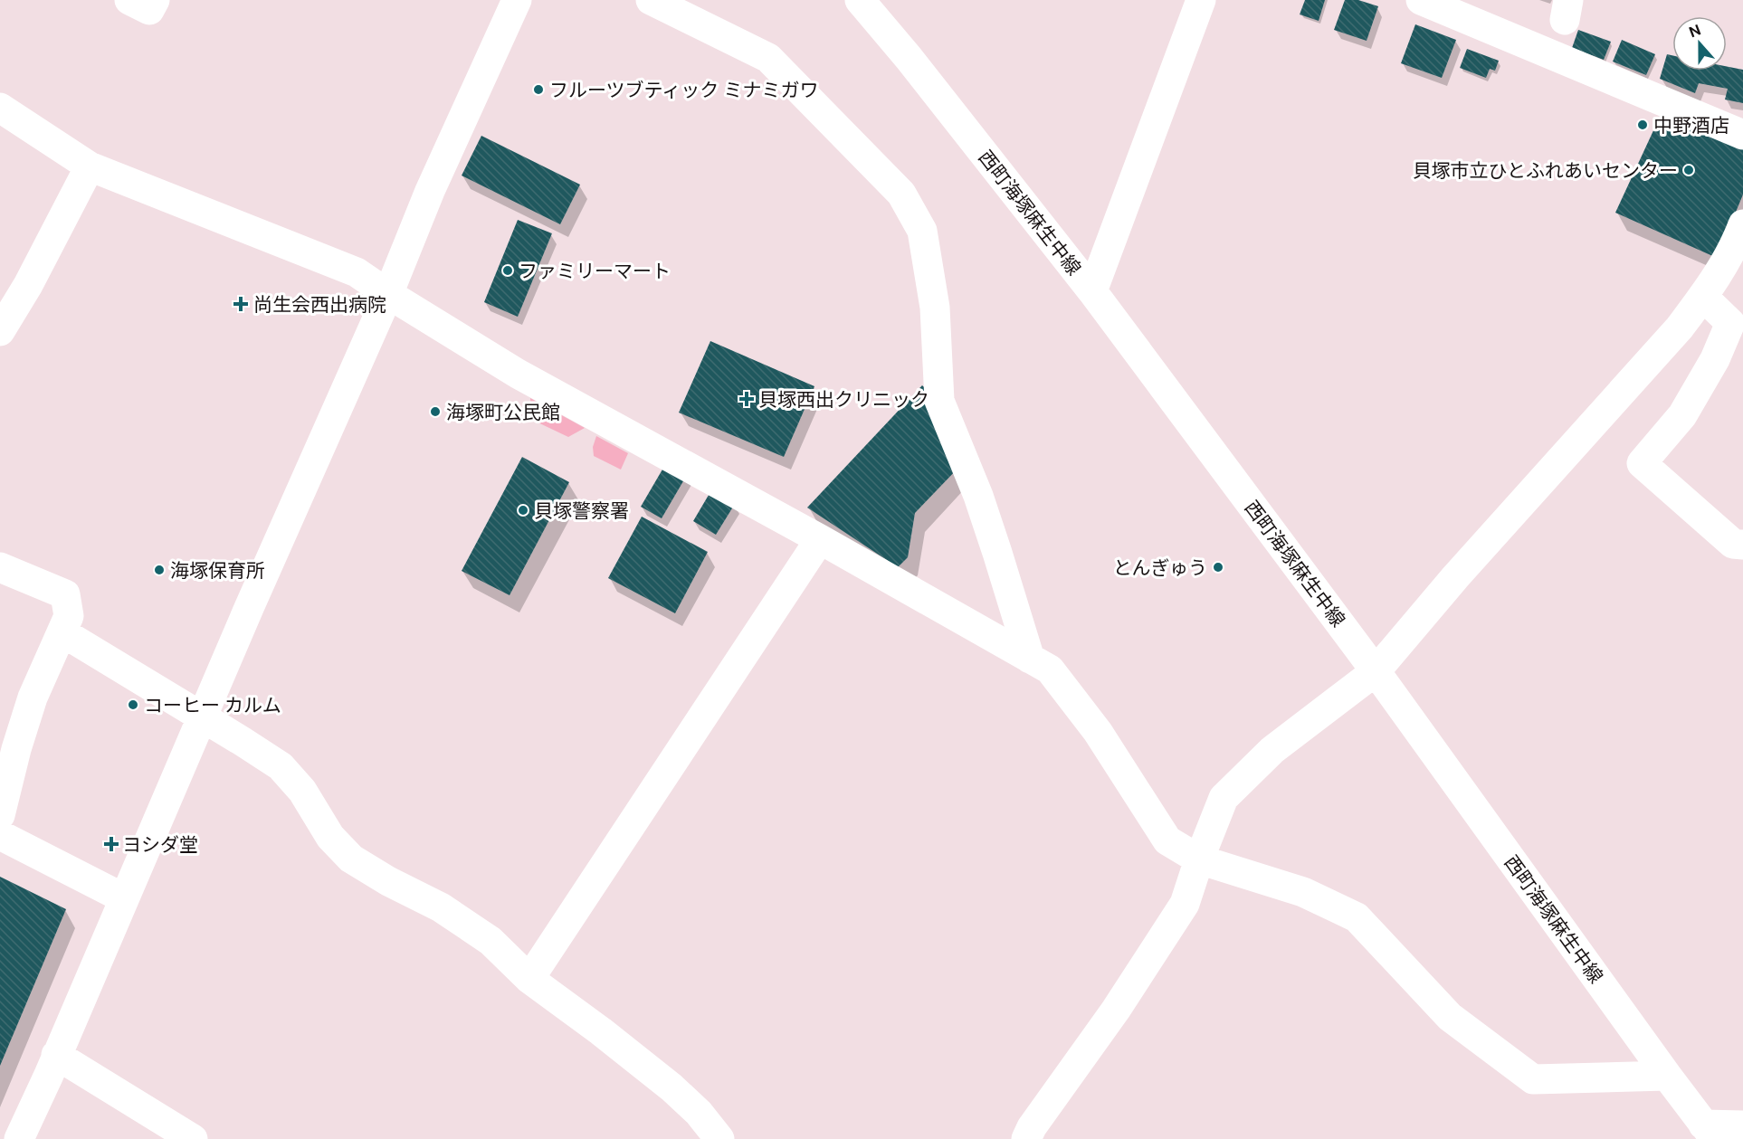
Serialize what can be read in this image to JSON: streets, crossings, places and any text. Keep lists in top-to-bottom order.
{
  "streets": {
    "street": ["西町海塚麻生中線"]
  },
  "places": {
    "other": [
      "フルーツブティック ミナミガワ",
      "中野酒店",
      "貝塚市立ひとふれあいセンター",
      "ファミリーマート",
      "海塚町公民館",
      "貝塚警察署",
      "とんぎゅう",
      "海塚保育所",
      "コーヒー カルム"
    ],
    "health": ["尚生会西出病院", "貝塚西出クリニック", "ヨシダ堂"]
  },
  "north": "top"
}
